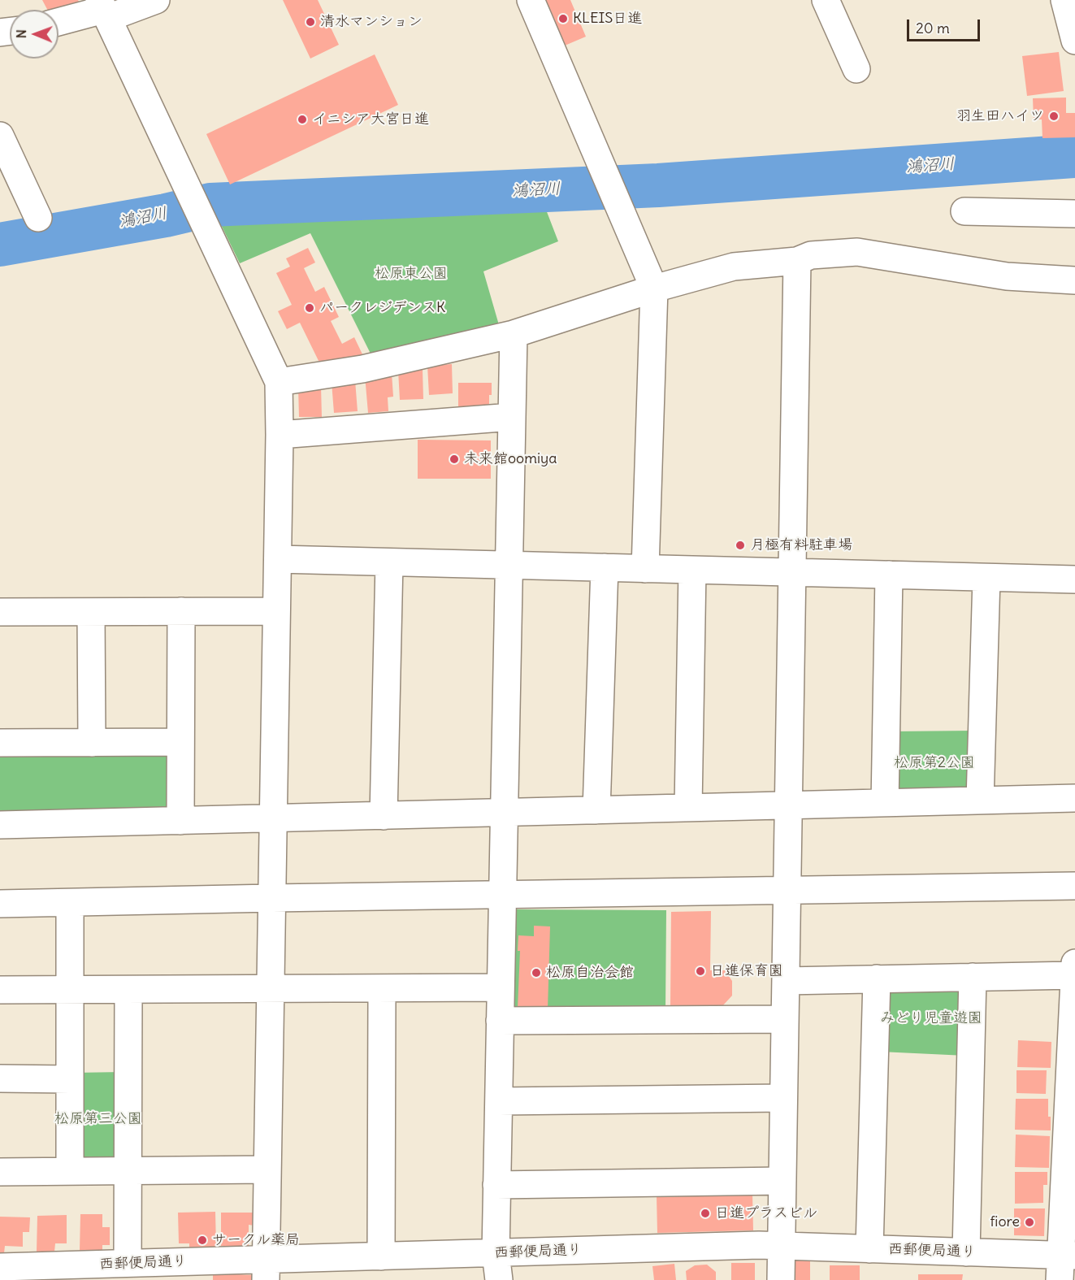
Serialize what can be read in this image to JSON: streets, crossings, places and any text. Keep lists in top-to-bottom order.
{
  "streets": {
    "street": ["西郵便局通り"]
  },
  "water": ["鴻沼川"],
  "parks": [
    "松原東公園",
    "松原第2公園",
    "みどり児童遊園",
    "松原第三公園"
  ],
  "places": [
    "KLEIS日進",
    "清水マンション",
    "羽生田ハイツ",
    "イニシア大宮日進",
    "パークレジデンスK",
    "未来館oomiya",
    "月極有料駐車場",
    "日進保育園",
    "松原自治会館",
    "日進プラスビル",
    "fiore",
    "サークル薬局"
  ],
  "scale_bar": "20 m",
  "north": "left"
}
